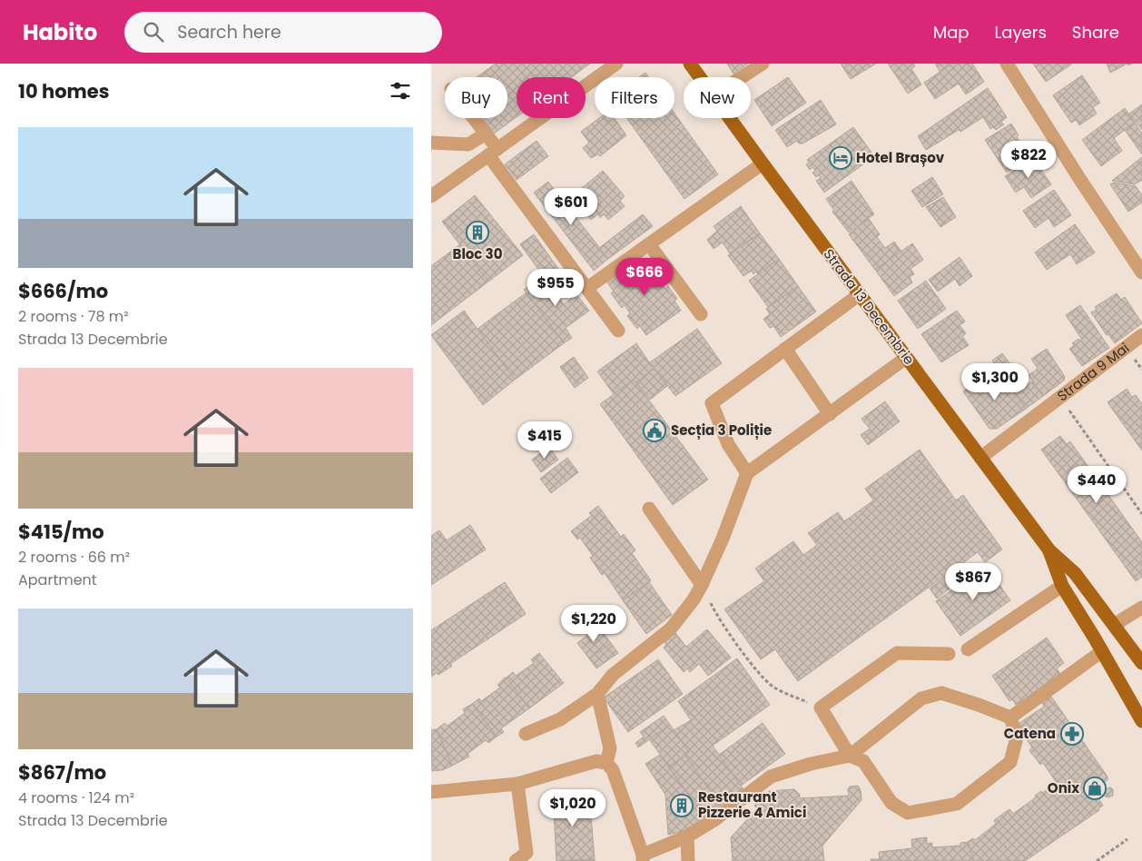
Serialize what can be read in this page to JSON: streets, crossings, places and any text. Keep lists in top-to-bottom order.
{
  "streets": {
    "main road": ["Strada 13 Decembrie"],
    "street": ["Strada 9 Mai"]
  },
  "crossings": [
    ["Strada 13 Decembrie", "Strada 9 Mai"]
  ],
  "places": {
    "hotel": ["Hotel Brașov"],
    "building": ["Bloc 30", "Restaurant Pizzerie 4 Amici"],
    "public building": ["Secția 3 Poliție"],
    "pharmacy": ["Catena"],
    "shop": ["Onix"]
  },
  "page": {
    "header": "Habito",
    "search": "Search here",
    "nav": ["Map", "Layers", "Share"],
    "heading": "10 homes",
    "chip": [
      "Buy",
      "Rent",
      "Filters",
      "New"
    ],
    "list": [
      {
        "name": "$666/mo",
        "note": "2 rooms · 78 m² · Strada 13 Decembrie"
      },
      {
        "name": "$415/mo",
        "note": "2 rooms · 66 m² · Apartment"
      },
      {
        "name": "$867/mo",
        "note": "4 rooms · 124 m² · Strada 13 Decembrie"
      }
    ],
    "price": [
      "$822",
      "$601",
      "$666",
      "$955",
      "$1,300",
      "$415",
      "$440",
      "$867",
      "$1,220",
      "$1,020"
    ]
  }
}
